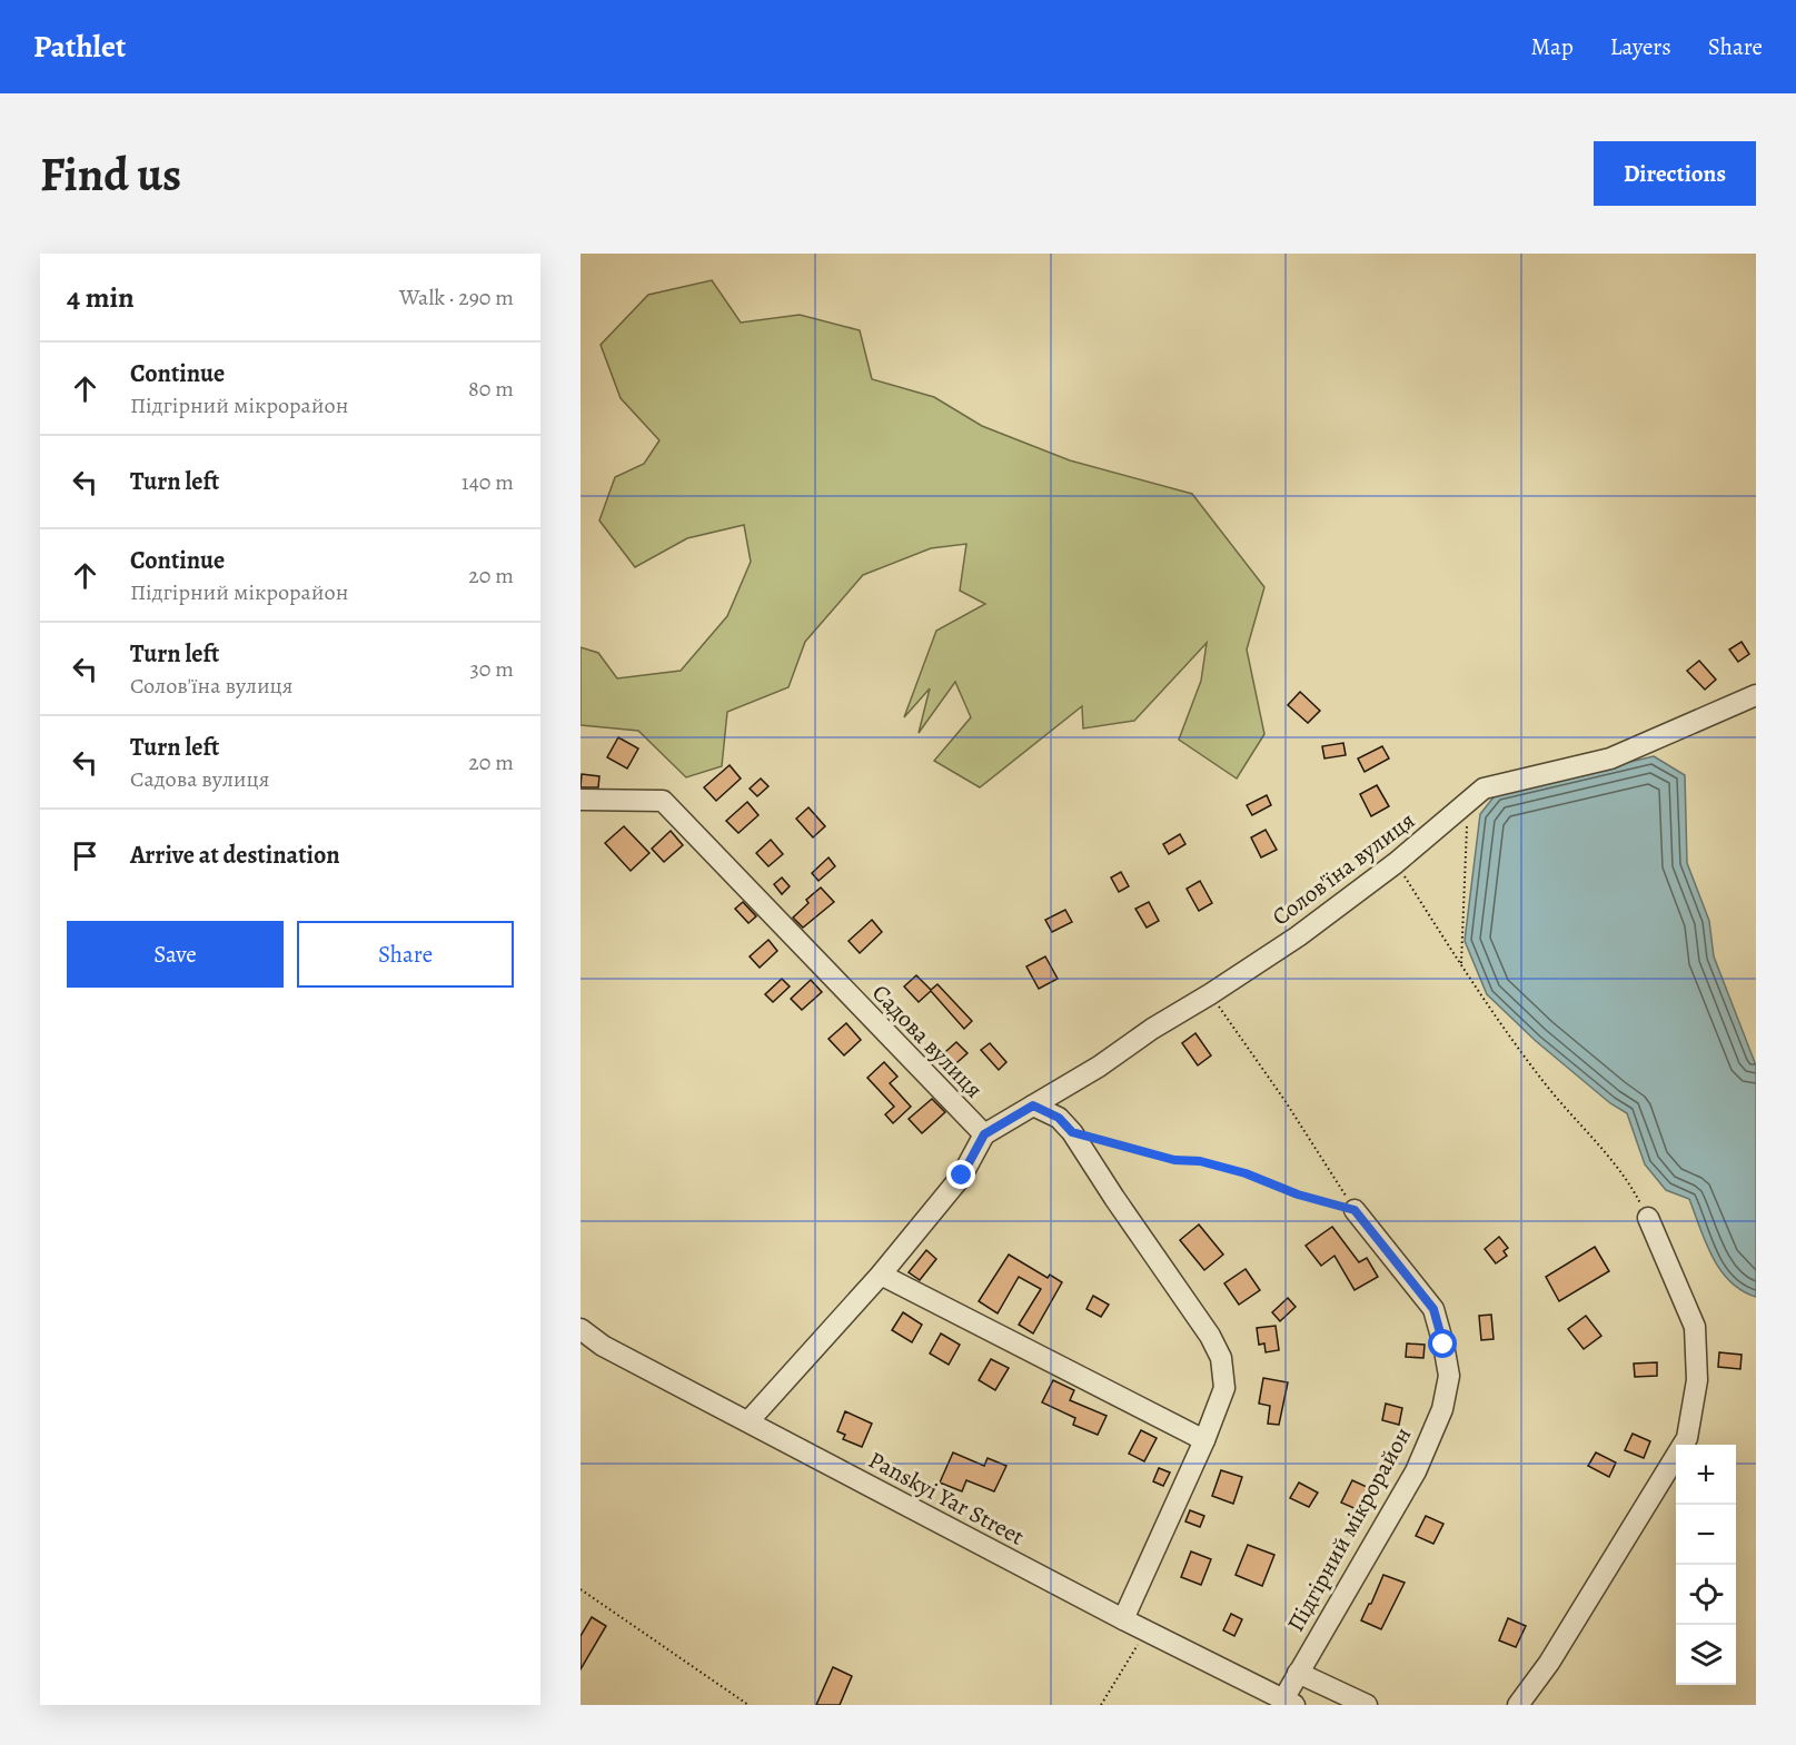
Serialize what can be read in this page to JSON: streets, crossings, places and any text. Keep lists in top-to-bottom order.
{
  "streets": {
    "street": [
      "Солов'їна вулиця",
      "Садова вулиця",
      "Panskyi Yar Street",
      "Підгірний мікрорайон"
    ]
  },
  "crossings": [
    ["Солов'їна вулиця", "Садова вулиця"],
    ["Садова вулиця", "Panskyi Yar Street"],
    ["Panskyi Yar Street", "Підгірний мікрорайон"]
  ],
  "page": {
    "header": "Pathlet",
    "nav": ["Map", "Layers", "Share"],
    "buttons": [
      "Directions",
      ["Save", "Share"]
    ],
    "title": "Find us",
    "heading": ["4 min", "Walk · 290 m"],
    "list": [
      ["Continue", "Підгірний мікрорайон", "80 m"],
      ["Turn left", "140 m"],
      ["Continue", "Підгірний мікрорайон", "20 m"],
      ["Turn left", "Солов'їна вулиця", "30 m"],
      ["Turn left", "Садова вулиця", "20 m"],
      "Arrive at destination"
    ],
    "map_buttons": ["+", "−"]
  }
}
